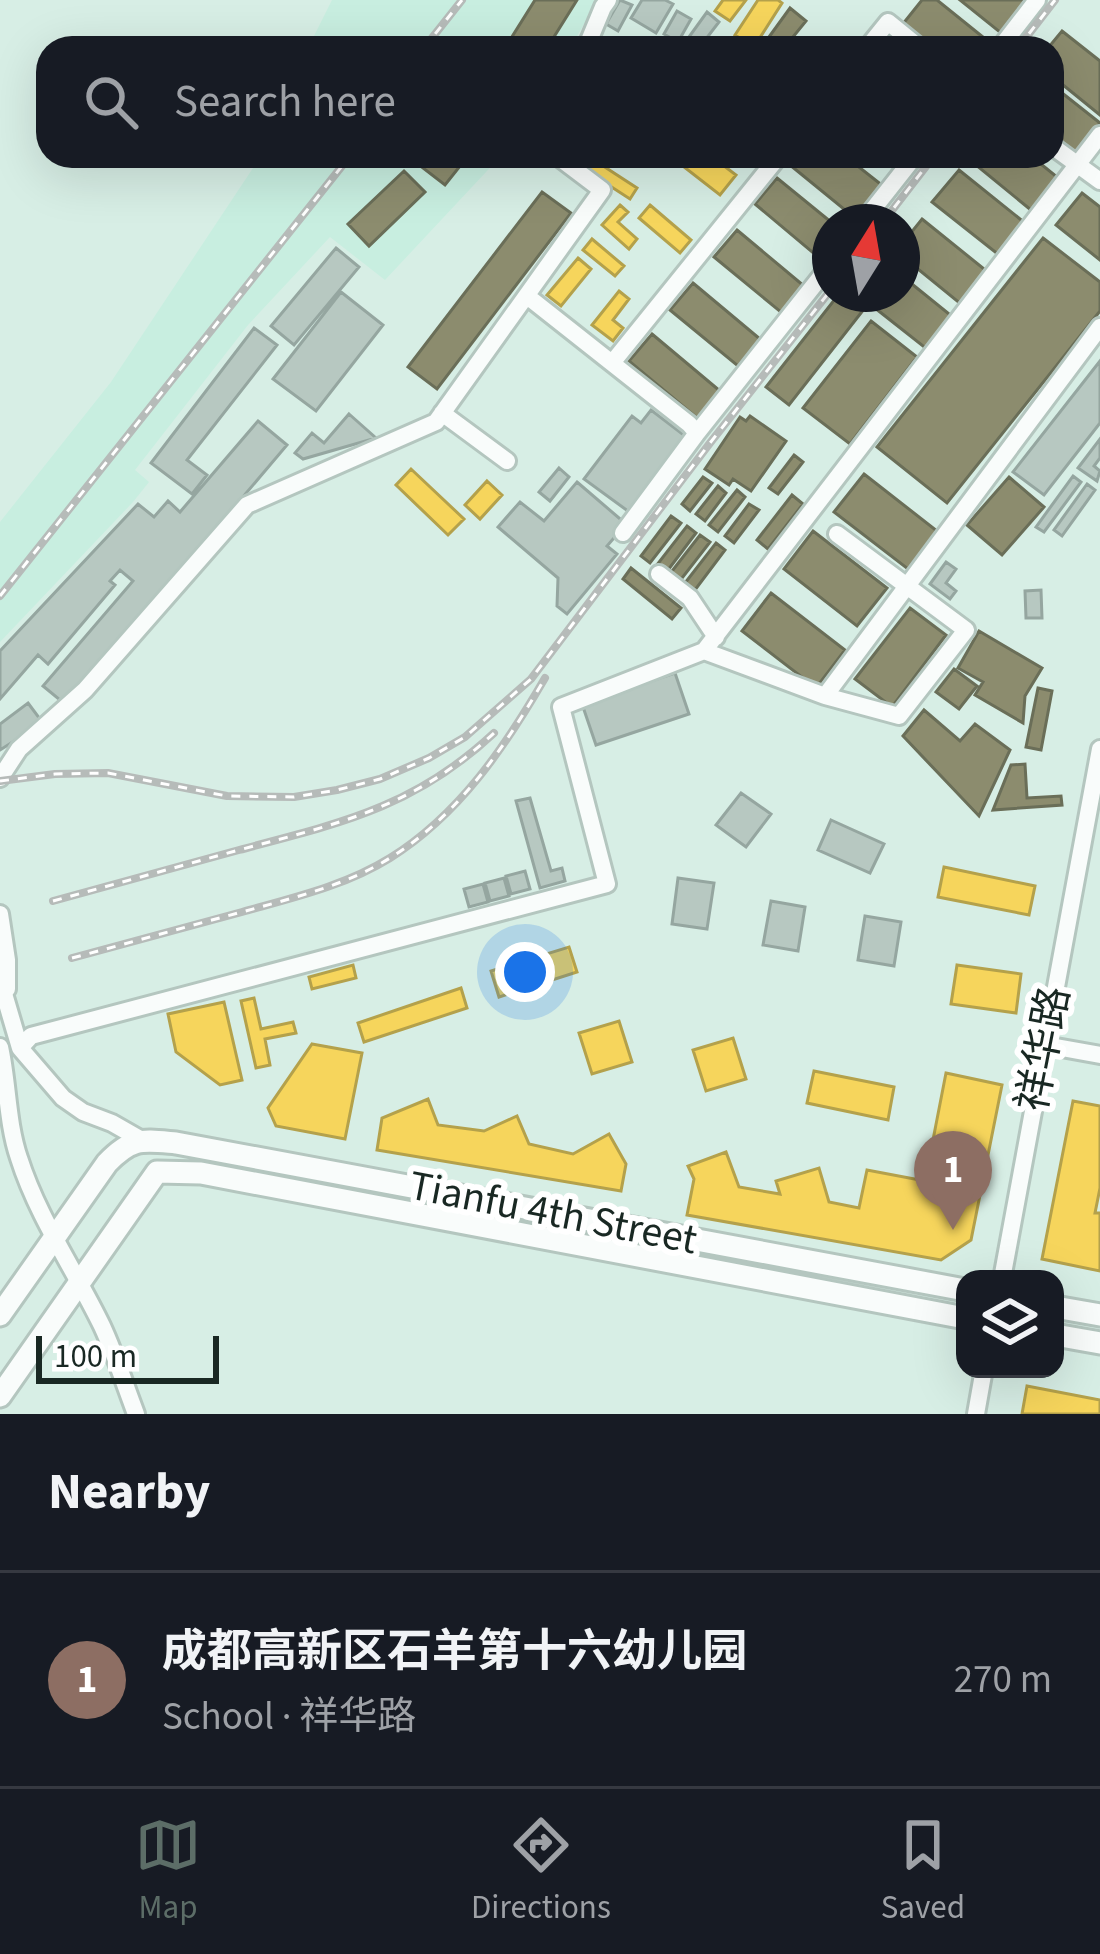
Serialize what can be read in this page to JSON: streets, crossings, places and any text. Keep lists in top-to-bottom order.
{
  "streets": {
    "main road": ["Tianfu 4th Street"],
    "street": ["祥华路"]
  },
  "scale_bar": "100 m",
  "north": "top",
  "page": {
    "search": "Search here",
    "pins": "1",
    "scale": "100 m",
    "heading": "Nearby",
    "list": [
      {
        "mark": "1",
        "name": "成都高新区石羊第十六幼儿园",
        "note": "School · 祥华路",
        "value": "270 m"
      }
    ],
    "nav": ["Map", "Directions", "Saved"]
  }
}
